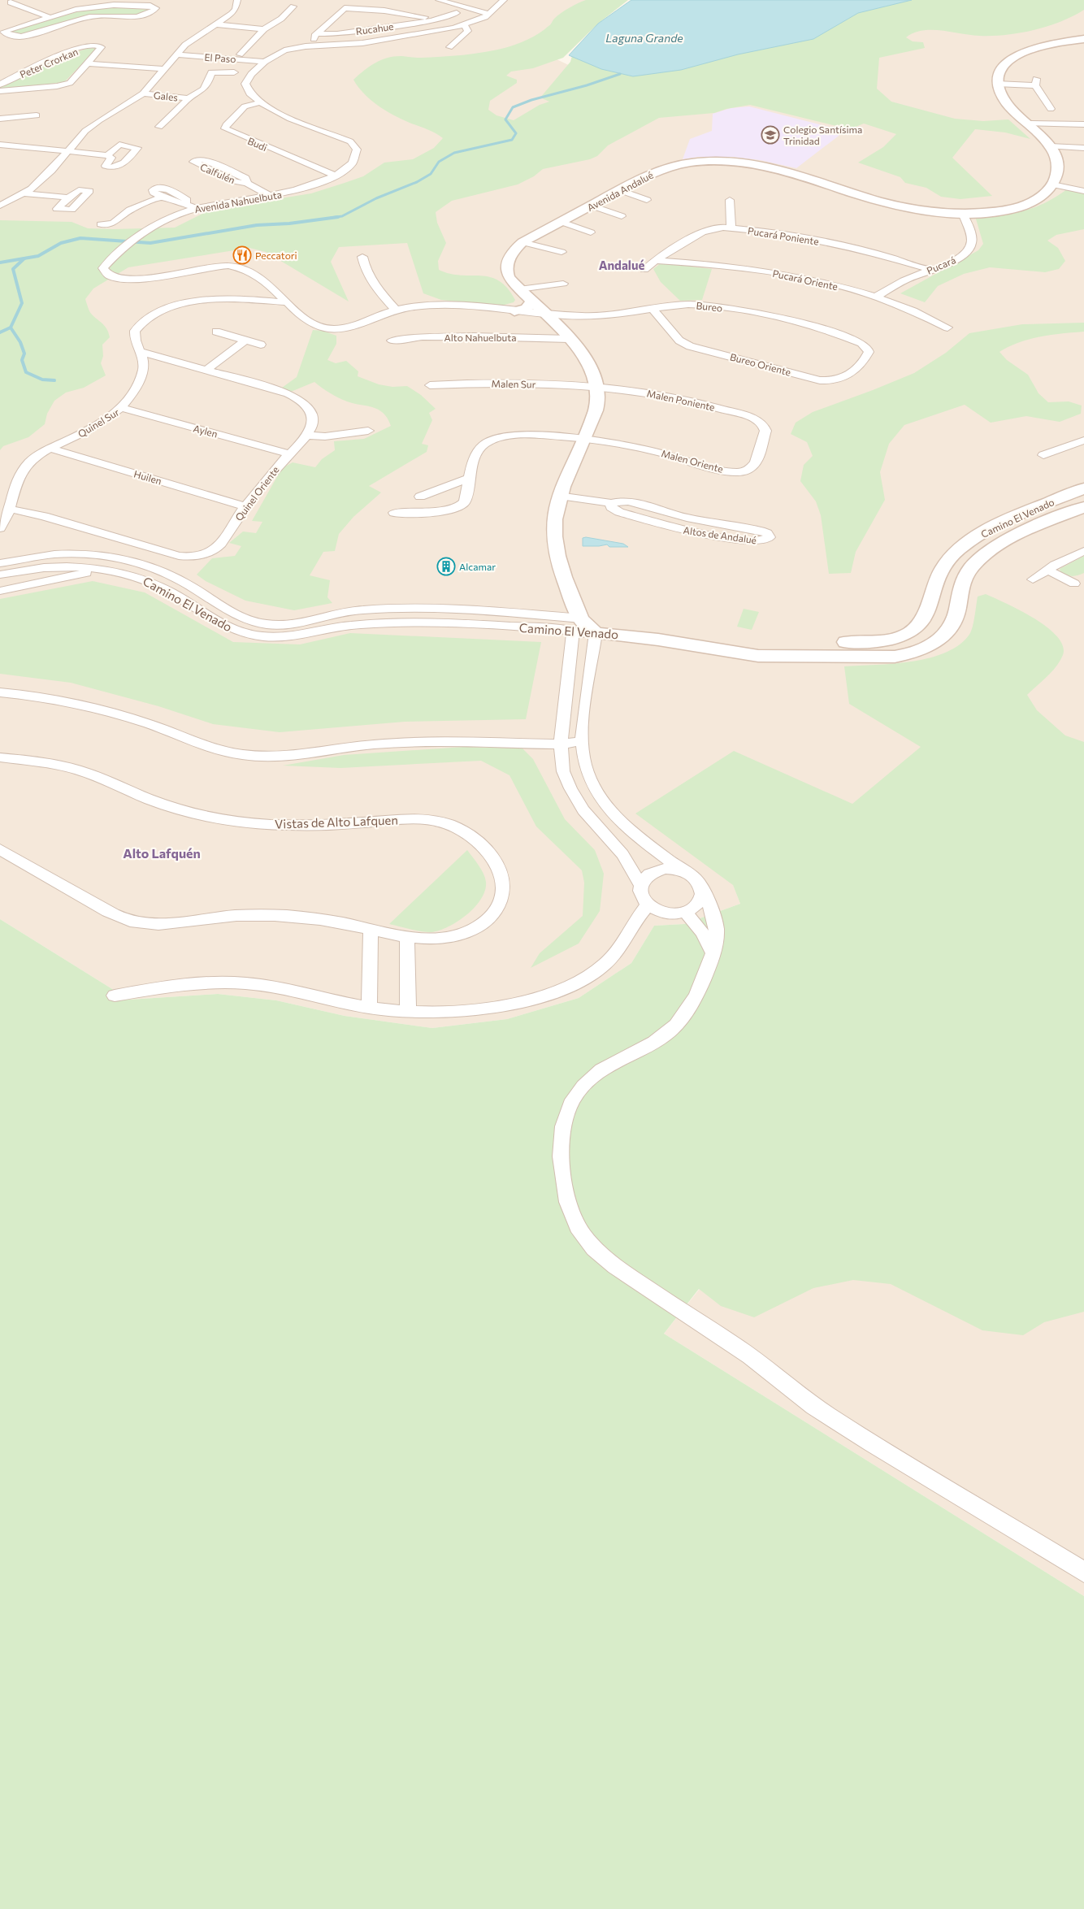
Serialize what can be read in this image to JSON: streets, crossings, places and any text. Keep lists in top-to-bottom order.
{
  "streets": {
    "street": [
      "Rucahue",
      "El Paso",
      "Peter Crorkan",
      "Gales",
      "Budi",
      "Calfulén",
      "Avenida Andalué",
      "Avenida Nahuelbuta",
      "Pucará Poniente",
      "Pucará",
      "Pucará Oriente",
      "Bureo",
      "Alto Nahuelbuta",
      "Bureo Oriente",
      "Malen Sur",
      "Malen Poniente",
      "Quinel Sur",
      "Aylen",
      "Malen Oriente",
      "Huilen",
      "Quinel Oriente",
      "Camino El Venado",
      "Altos de Andalué",
      "Vistas de Alto Lafquen"
    ]
  },
  "crossings": [
    ["El Paso", "Avenida Nahuelbuta"],
    ["Budi", "Avenida Nahuelbuta"],
    ["Calfulén", "Avenida Nahuelbuta"],
    ["Avenida Andalué", "Avenida Nahuelbuta"],
    ["Avenida Andalué", "Pucará"],
    ["Avenida Andalué", "Bureo"],
    ["Avenida Andalué", "Alto Nahuelbuta"],
    ["Avenida Andalué", "Malen Sur"],
    ["Avenida Andalué", "Malen Poniente"],
    ["Avenida Andalué", "Malen Oriente"],
    ["Avenida Andalué", "Camino El Venado"],
    ["Avenida Andalué", "Altos de Andalué"],
    ["Avenida Nahuelbuta", "Bureo"],
    ["Avenida Nahuelbuta", "Quinel Sur"],
    ["Pucará Poniente", "Pucará"],
    ["Pucará Poniente", "Pucará Oriente"],
    ["Pucará", "Pucará Oriente"],
    ["Bureo", "Bureo Oriente"],
    ["Malen Sur", "Malen Poniente"],
    ["Malen Poniente", "Malen Oriente"],
    ["Quinel Sur", "Aylen"],
    ["Quinel Sur", "Huilen"],
    ["Quinel Sur", "Quinel Oriente"],
    ["Aylen", "Quinel Oriente"],
    ["Huilen", "Quinel Oriente"]
  ],
  "districts": ["Andalué", "Alto Lafquén"],
  "water": ["Laguna Grande"],
  "places": {
    "school or university": ["Colegio Santísima Trinidad"],
    "restaurant": ["Peccatori"],
    "building": ["Alcamar"]
  }
}
